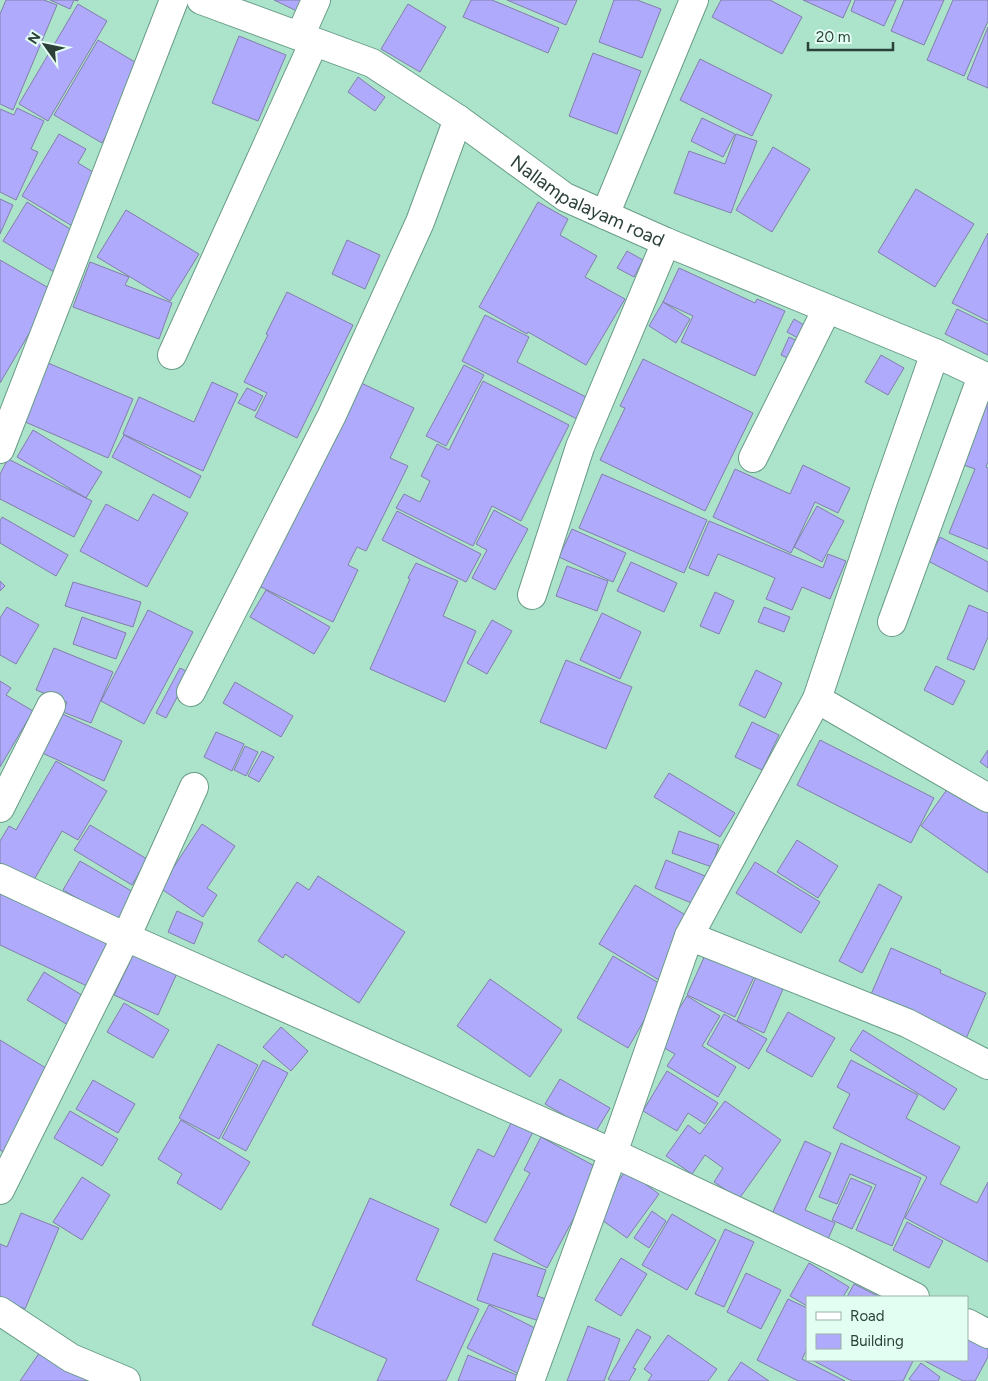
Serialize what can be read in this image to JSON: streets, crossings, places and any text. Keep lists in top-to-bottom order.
{
  "streets": {
    "street": ["Nallampalayam road"]
  },
  "legend": ["Road", "Building"],
  "scale_bar": "20 m",
  "north": "top left"
}
